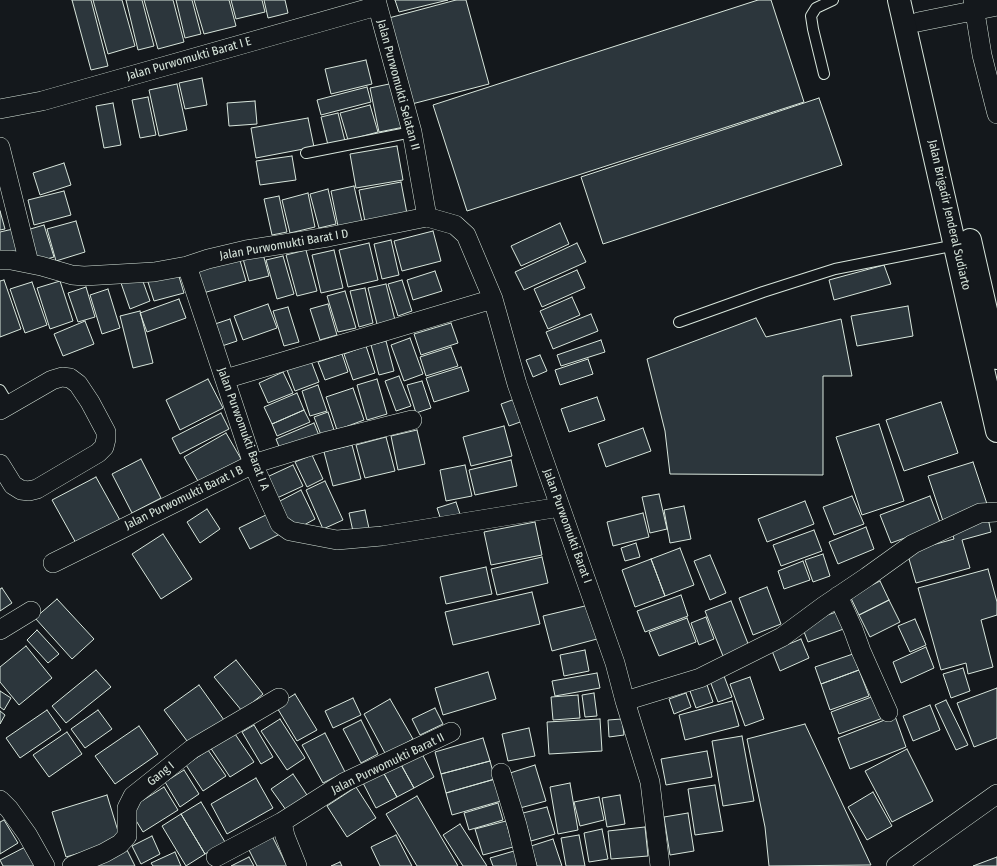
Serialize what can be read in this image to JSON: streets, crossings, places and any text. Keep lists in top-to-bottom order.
{
  "streets": {
    "main road": ["Jalan Brigadir Jenderal Sudiarto"],
    "street": [
      "Jalan Purwomukti Barat I E",
      "Jalan Purwomukti Selatan II",
      "Jalan Purwomukti Barat I D",
      "Jalan Purwomukti Barat I A",
      "Jalan Purwomukti Barat I B",
      "Jalan Purwomukti Barat I",
      "Jalan Purwomukti Barat II",
      "Gang I"
    ]
  },
  "crossings": [
    ["Jalan Purwomukti Barat I E", "Jalan Purwomukti Selatan II"],
    ["Jalan Purwomukti Selatan II", "Jalan Purwomukti Barat I D"],
    ["Jalan Purwomukti Selatan II", "Jalan Purwomukti Barat I"],
    ["Jalan Purwomukti Barat I D", "Jalan Purwomukti Barat I A"],
    ["Jalan Purwomukti Barat I D", "Jalan Purwomukti Barat I"],
    ["Jalan Purwomukti Barat I A", "Jalan Purwomukti Barat I B"],
    ["Jalan Purwomukti Barat I A", "Jalan Purwomukti Barat I"]
  ]
}
